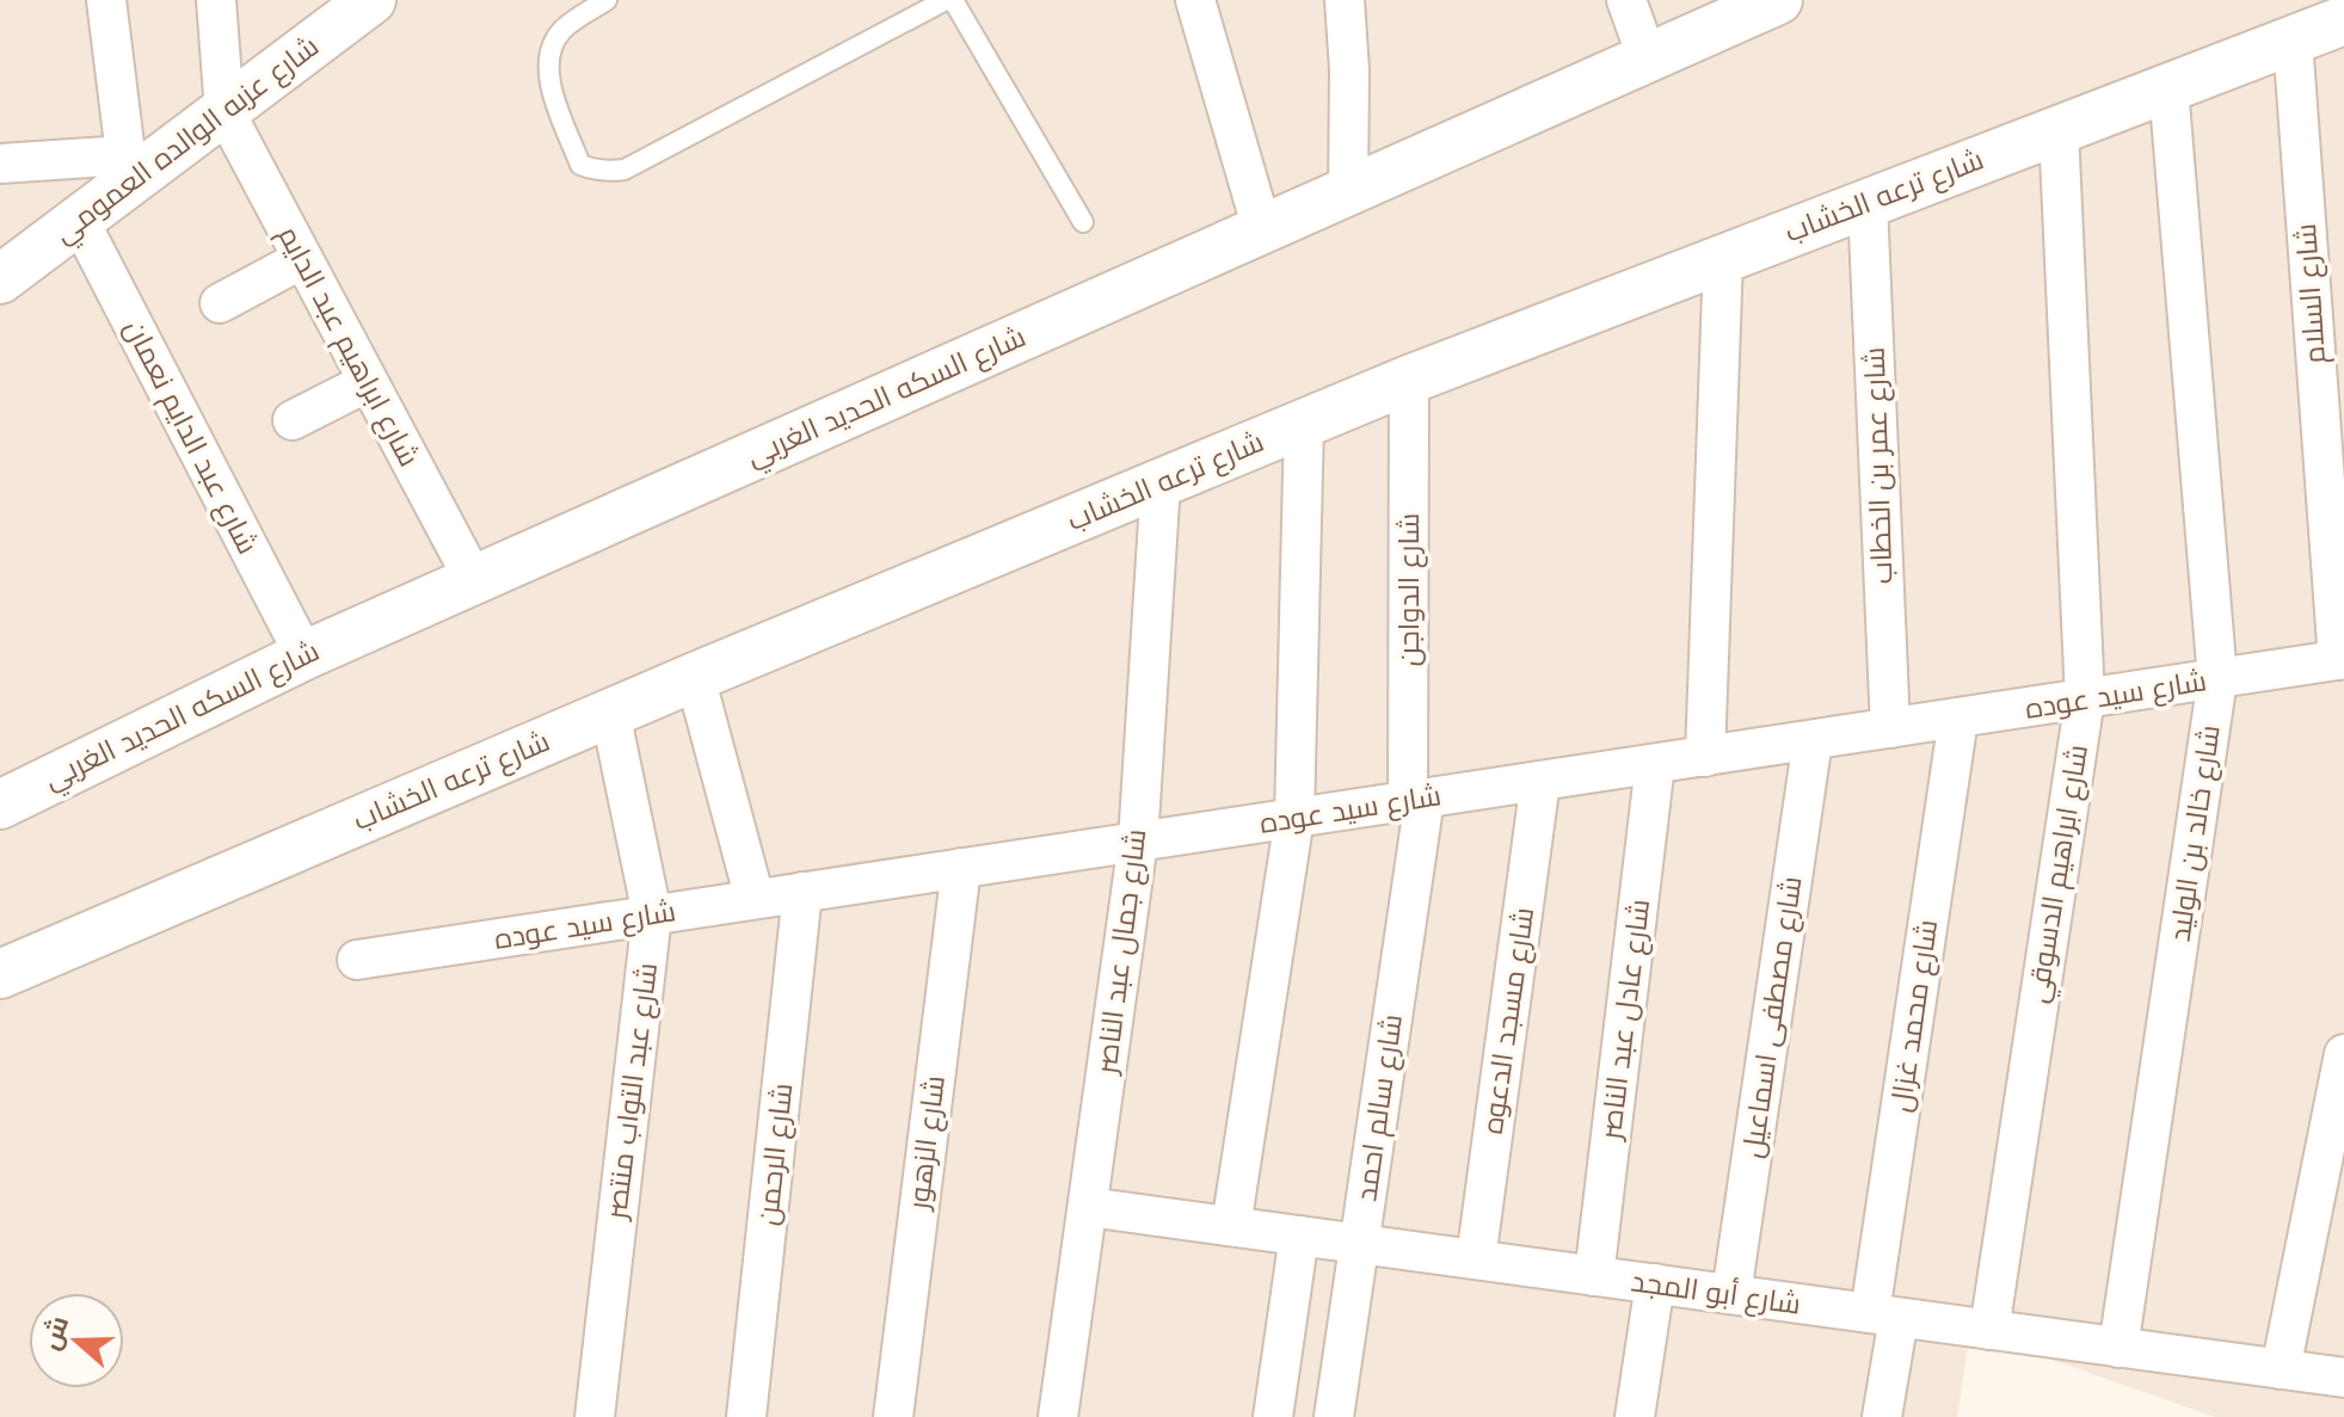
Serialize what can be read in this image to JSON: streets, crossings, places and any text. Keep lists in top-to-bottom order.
{
  "streets": {
    "street": [
      "شارع عزبه الوالده العمومي",
      "شارع ترعه الخشاب",
      "شارع السلام",
      "شارع ابراهيم عبد الدايم",
      "شارع السكه الحديد الغربي",
      "شارع عبد الدايم نعمان",
      "شارع عمر بن الخطاب",
      "شارع الدواجن",
      "شارع سيد عوده",
      "شارع خالد بن الوليد",
      "شارع ابراهيم الدسوقي",
      "شارع جمال عبد الناصر",
      "شارع محمد غزال",
      "شارع مصطفى اسماعيل",
      "شارع عادل عبد الناصر",
      "شارع مسجد الدعوه",
      "شارع عبد التواب منتصر",
      "شارع سالم احمد",
      "شارع الزهور",
      "شارع الرحمن",
      "شارع أبو المجد"
    ]
  },
  "crossings": [
    ["شارع عزبه الوالده العمومي", "شارع ابراهيم عبد الدايم"],
    ["شارع عزبه الوالده العمومي", "شارع عبد الدايم نعمان"],
    ["شارع ترعه الخشاب", "شارع السلام"],
    ["شارع ترعه الخشاب", "شارع عمر بن الخطاب"],
    ["شارع ترعه الخشاب", "شارع الدواجن"],
    ["شارع ترعه الخشاب", "شارع خالد بن الوليد"],
    ["شارع ترعه الخشاب", "شارع ابراهيم الدسوقي"],
    ["شارع ترعه الخشاب", "شارع جمال عبد الناصر"],
    ["شارع ترعه الخشاب", "شارع عبد التواب منتصر"],
    ["شارع السلام", "شارع سيد عوده"],
    ["شارع ابراهيم عبد الدايم", "شارع السكه الحديد الغربي"],
    ["شارع السكه الحديد الغربي", "شارع عبد الدايم نعمان"],
    ["شارع عمر بن الخطاب", "شارع سيد عوده"],
    ["شارع الدواجن", "شارع سيد عوده"],
    ["شارع الدواجن", "شارع سالم احمد"],
    ["شارع سيد عوده", "شارع خالد بن الوليد"],
    ["شارع سيد عوده", "شارع ابراهيم الدسوقي"],
    ["شارع سيد عوده", "شارع جمال عبد الناصر"],
    ["شارع سيد عوده", "شارع محمد غزال"],
    ["شارع سيد عوده", "شارع مصطفى اسماعيل"],
    ["شارع سيد عوده", "شارع عادل عبد الناصر"],
    ["شارع سيد عوده", "شارع مسجد الدعوه"],
    ["شارع سيد عوده", "شارع عبد التواب منتصر"],
    ["شارع سيد عوده", "شارع سالم احمد"],
    ["شارع سيد عوده", "شارع الزهور"],
    ["شارع سيد عوده", "شارع الرحمن"],
    ["شارع خالد بن الوليد", "شارع أبو المجد"],
    ["شارع ابراهيم الدسوقي", "شارع أبو المجد"],
    ["شارع جمال عبد الناصر", "شارع أبو المجد"],
    ["شارع محمد غزال", "شارع أبو المجد"],
    ["شارع مصطفى اسماعيل", "شارع أبو المجد"],
    ["شارع عادل عبد الناصر", "شارع أبو المجد"],
    ["شارع مسجد الدعوه", "شارع أبو المجد"],
    ["شارع سالم احمد", "شارع أبو المجد"]
  ],
  "north": "left"
}
